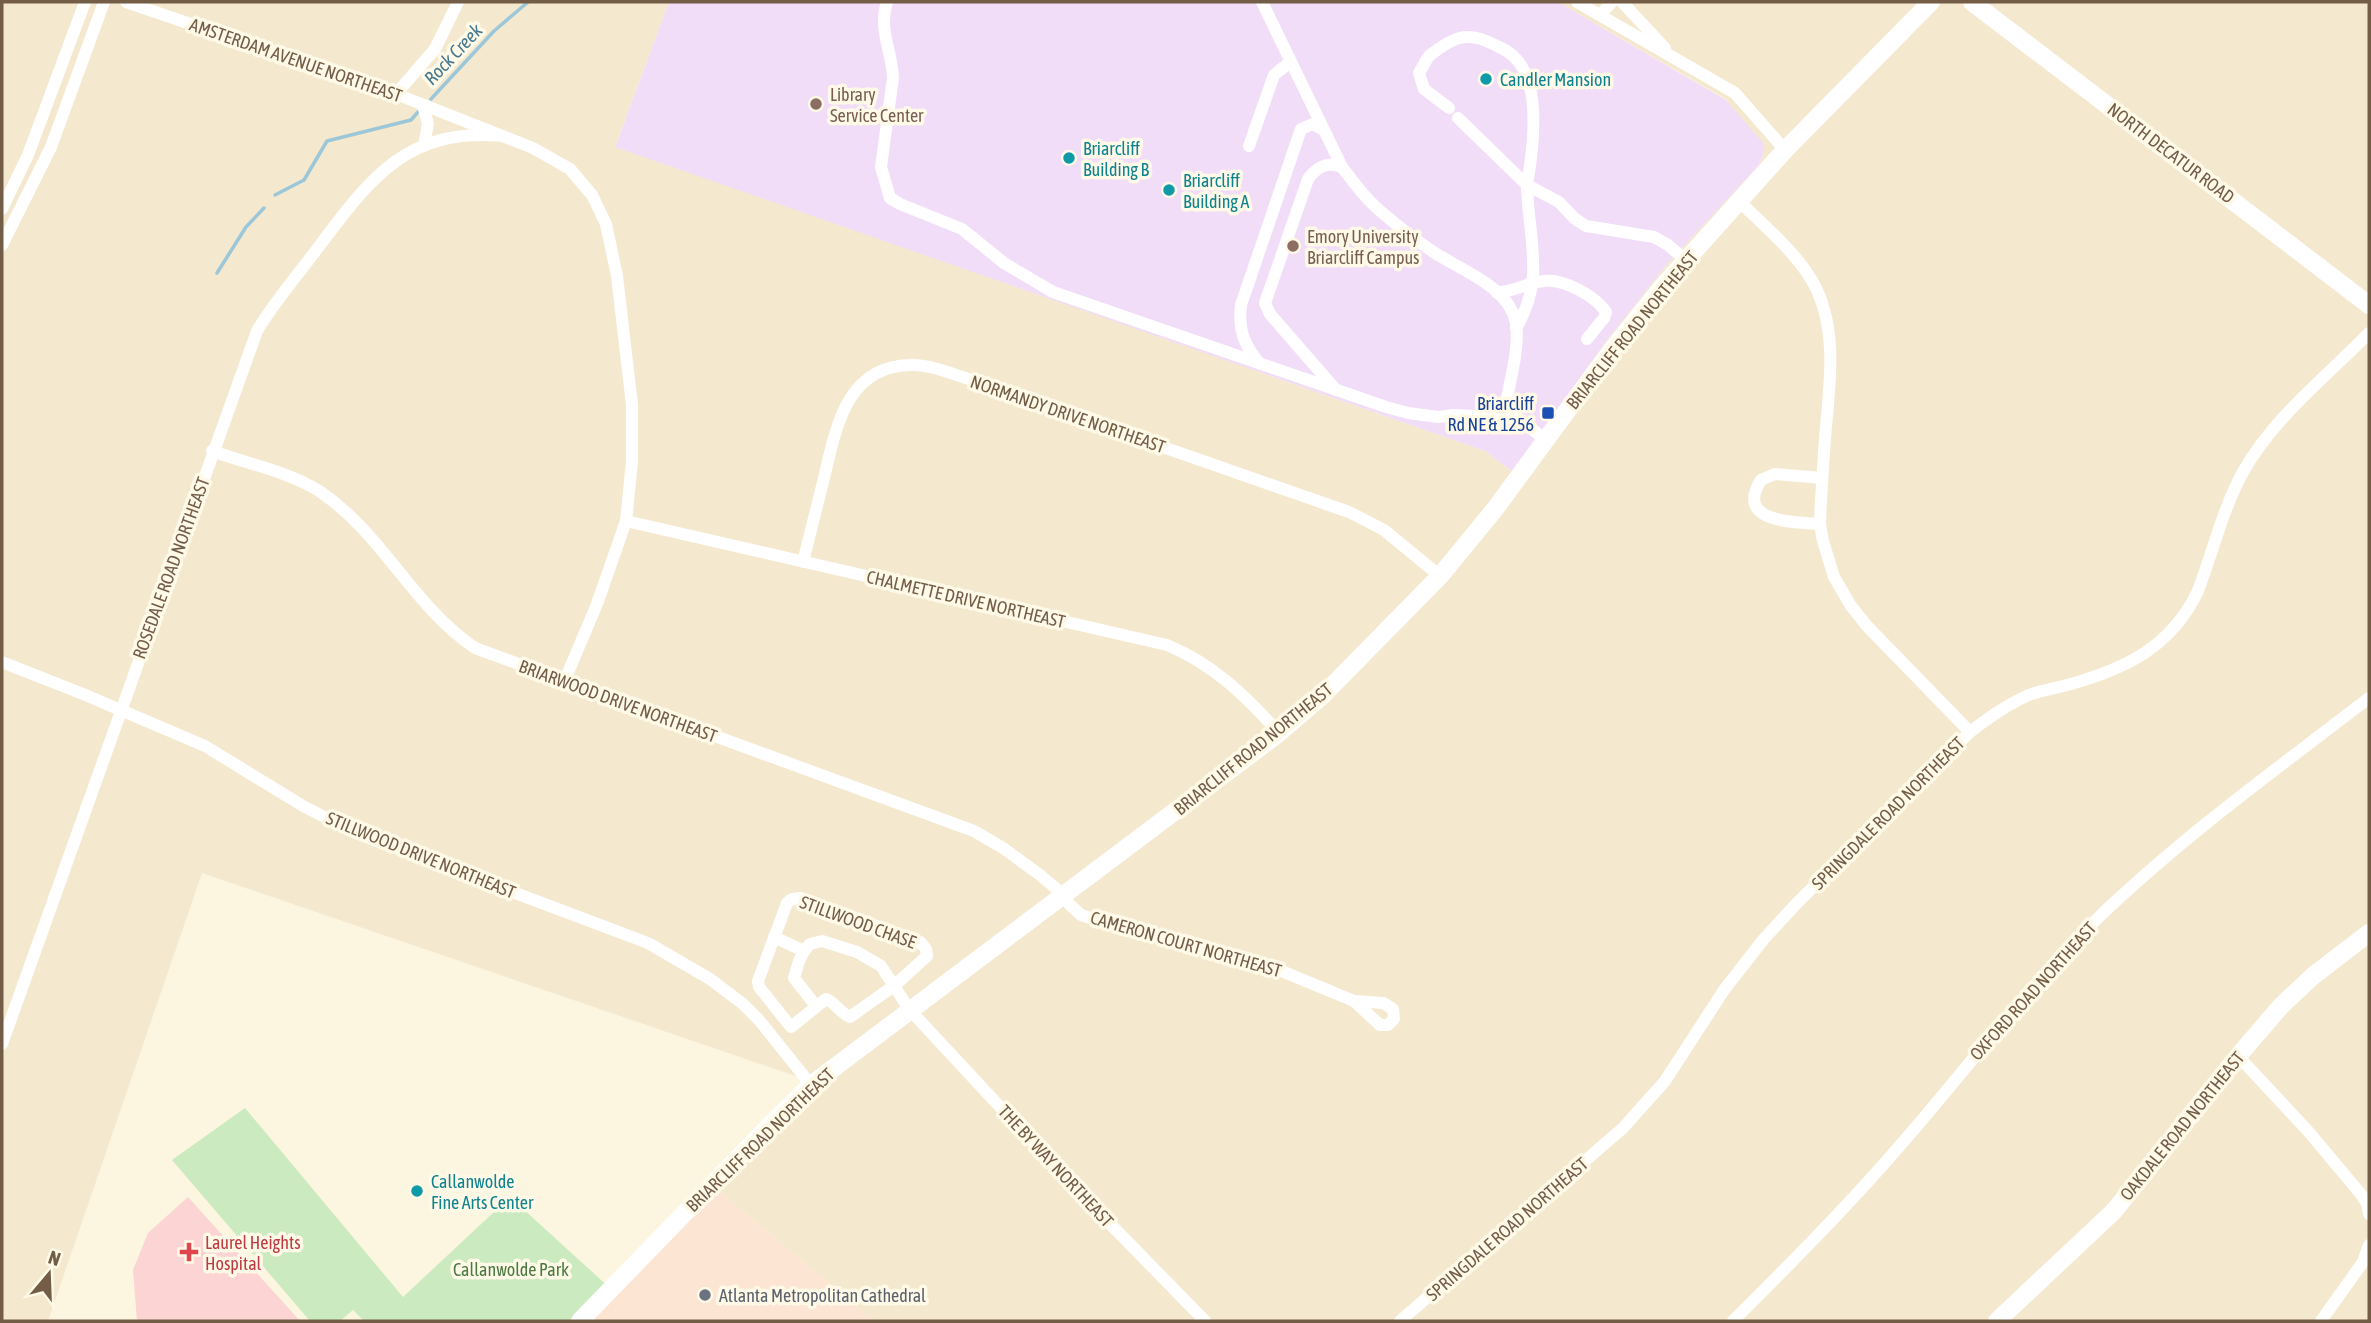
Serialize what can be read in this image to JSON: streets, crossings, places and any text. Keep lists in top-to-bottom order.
{
  "streets": {
    "main road": ["NORTH DECATUR ROAD", "BRIARCLIFF ROAD NORTHEAST", "OAKDALE ROAD NORTHEAST"],
    "street": [
      "AMSTERDAM AVENUE NORTHEAST",
      "NORMANDY DRIVE NORTHEAST",
      "ROSEDALE ROAD NORTHEAST",
      "CHALMETTE DRIVE NORTHEAST",
      "BRIARWOOD DRIVE NORTHEAST",
      "SPRINGDALE ROAD NORTHEAST",
      "STILLWOOD DRIVE NORTHEAST",
      "STILLWOOD CHASE",
      "CAMERON COURT NORTHEAST",
      "OXFORD ROAD NORTHEAST",
      "THE BY WAY NORTHEAST"
    ]
  },
  "crossings": [
    ["AMSTERDAM AVENUE NORTHEAST", "ROSEDALE ROAD NORTHEAST"],
    ["AMSTERDAM AVENUE NORTHEAST", "CHALMETTE DRIVE NORTHEAST"],
    ["AMSTERDAM AVENUE NORTHEAST", "BRIARWOOD DRIVE NORTHEAST"],
    ["BRIARCLIFF ROAD NORTHEAST", "NORMANDY DRIVE NORTHEAST"],
    ["BRIARCLIFF ROAD NORTHEAST", "CHALMETTE DRIVE NORTHEAST"],
    ["BRIARCLIFF ROAD NORTHEAST", "BRIARWOOD DRIVE NORTHEAST"],
    ["BRIARCLIFF ROAD NORTHEAST", "STILLWOOD DRIVE NORTHEAST"],
    ["BRIARCLIFF ROAD NORTHEAST", "STILLWOOD CHASE"],
    ["BRIARCLIFF ROAD NORTHEAST", "CAMERON COURT NORTHEAST"],
    ["BRIARCLIFF ROAD NORTHEAST", "THE BY WAY NORTHEAST"],
    ["NORMANDY DRIVE NORTHEAST", "CHALMETTE DRIVE NORTHEAST"],
    ["ROSEDALE ROAD NORTHEAST", "BRIARWOOD DRIVE NORTHEAST"],
    ["ROSEDALE ROAD NORTHEAST", "STILLWOOD DRIVE NORTHEAST"],
    ["BRIARWOOD DRIVE NORTHEAST", "CAMERON COURT NORTHEAST"],
    ["STILLWOOD CHASE", "THE BY WAY NORTHEAST"]
  ],
  "water": ["Rock Creek"],
  "parks": ["Callanwolde Park"],
  "places": {
    "other": [
      "Candler Mansion",
      "Library Service Center",
      "Briarcliff Building B",
      "Briarcliff Building A",
      "Emory University Briarcliff Campus",
      "Callanwolde Fine Arts Center",
      "Atlanta Metropolitan Cathedral"
    ],
    "transit": ["Briarcliff Rd NE & 1256"],
    "health": ["Laurel Heights Hospital"]
  },
  "north": "top"
}
